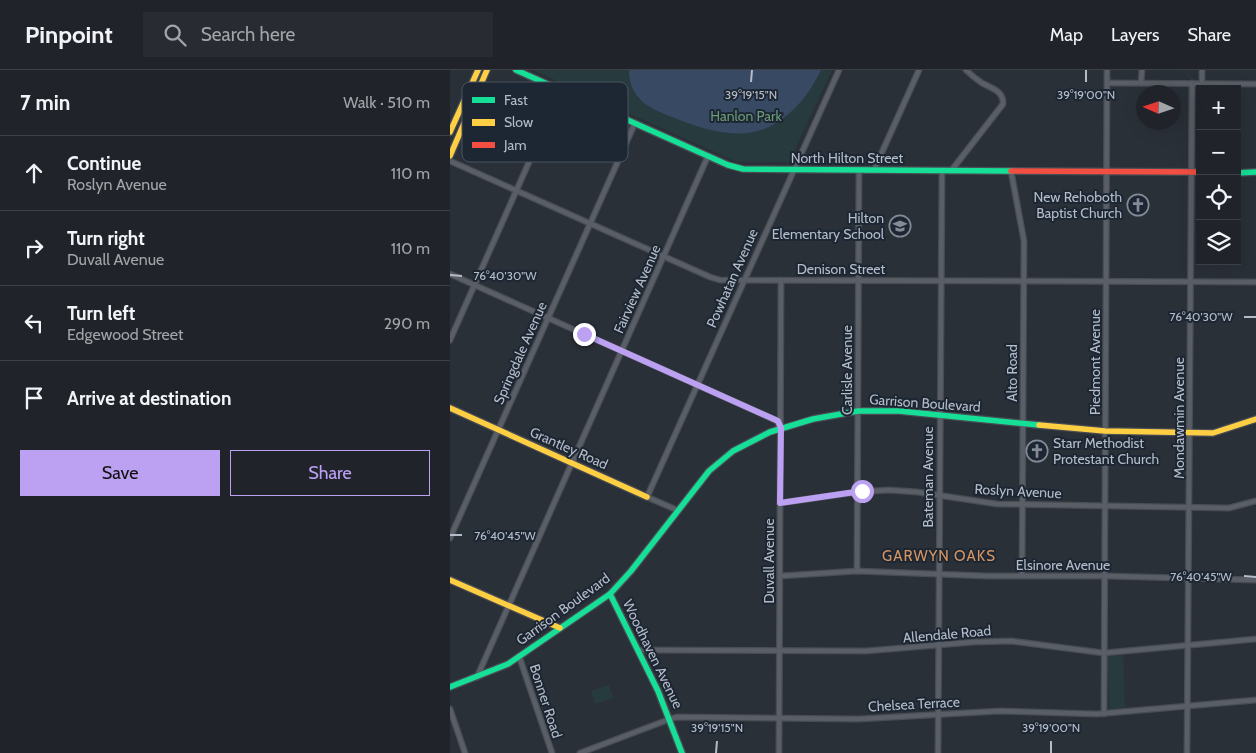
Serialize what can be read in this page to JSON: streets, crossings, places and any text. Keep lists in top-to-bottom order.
{
  "streets": {
    "main road": [
      "North Hilton Street",
      "Garrison Boulevard",
      "Grantley Road",
      "Woodhaven Avenue"
    ],
    "street": [
      "Denison Street",
      "Powhatan Avenue",
      "Fairview Avenue",
      "Springdale Avenue",
      "Piedmont Avenue",
      "Carlisle Avenue",
      "Alto Road",
      "Mondawmin Avenue",
      "Bateman Avenue",
      "Roslyn Avenue",
      "Duvall Avenue",
      "Elsinore Avenue",
      "Allendale Road",
      "Bonner Road",
      "Chelsea Terrace"
    ]
  },
  "crossings": [
    ["North Hilton Street", "Powhatan Avenue"],
    ["North Hilton Street", "Fairview Avenue"],
    ["North Hilton Street", "Springdale Avenue"],
    ["North Hilton Street", "Piedmont Avenue"],
    ["North Hilton Street", "Carlisle Avenue"],
    ["North Hilton Street", "Alto Road"],
    ["North Hilton Street", "Mondawmin Avenue"],
    ["North Hilton Street", "Bateman Avenue"],
    ["Denison Street", "Powhatan Avenue"],
    ["Denison Street", "Fairview Avenue"],
    ["Denison Street", "Springdale Avenue"],
    ["Denison Street", "Piedmont Avenue"],
    ["Denison Street", "Carlisle Avenue"],
    ["Denison Street", "Alto Road"],
    ["Denison Street", "Mondawmin Avenue"],
    ["Denison Street", "Bateman Avenue"],
    ["Denison Street", "Duvall Avenue"],
    ["Powhatan Avenue", "Grantley Road"],
    ["Fairview Avenue", "Garrison Boulevard"],
    ["Fairview Avenue", "Grantley Road"],
    ["Springdale Avenue", "Grantley Road"],
    ["Piedmont Avenue", "Garrison Boulevard"],
    ["Piedmont Avenue", "Roslyn Avenue"],
    ["Piedmont Avenue", "Elsinore Avenue"],
    ["Piedmont Avenue", "Allendale Road"],
    ["Piedmont Avenue", "Chelsea Terrace"],
    ["Carlisle Avenue", "Garrison Boulevard"],
    ["Carlisle Avenue", "Roslyn Avenue"],
    ["Carlisle Avenue", "Elsinore Avenue"],
    ["Alto Road", "Garrison Boulevard"],
    ["Alto Road", "Roslyn Avenue"],
    ["Alto Road", "Elsinore Avenue"],
    ["Garrison Boulevard", "Mondawmin Avenue"],
    ["Garrison Boulevard", "Grantley Road"],
    ["Garrison Boulevard", "Bateman Avenue"],
    ["Garrison Boulevard", "Duvall Avenue"],
    ["Garrison Boulevard", "Woodhaven Avenue"],
    ["Garrison Boulevard", "Bonner Road"],
    ["Mondawmin Avenue", "Roslyn Avenue"],
    ["Mondawmin Avenue", "Elsinore Avenue"],
    ["Mondawmin Avenue", "Allendale Road"],
    ["Mondawmin Avenue", "Chelsea Terrace"],
    ["Bateman Avenue", "Roslyn Avenue"],
    ["Bateman Avenue", "Elsinore Avenue"],
    ["Bateman Avenue", "Allendale Road"],
    ["Bateman Avenue", "Chelsea Terrace"],
    ["Roslyn Avenue", "Duvall Avenue"],
    ["Duvall Avenue", "Elsinore Avenue"],
    ["Duvall Avenue", "Allendale Road"],
    ["Duvall Avenue", "Chelsea Terrace"],
    ["Allendale Road", "Woodhaven Avenue"],
    ["Woodhaven Avenue", "Chelsea Terrace"]
  ],
  "districts": ["GARWYN OAKS"],
  "parks": ["Hanlon Park"],
  "places": {
    "church": ["New Rehoboth Baptist Church", "Starr Methodist Protestant Church"],
    "school or university": ["Hilton Elementary School"]
  },
  "legend": ["Fast", "Slow", "Jam"],
  "north": "left",
  "page": {
    "header": "Pinpoint",
    "search": "Search here",
    "nav": ["Map", "Layers", "Share"],
    "heading": ["7 min", "Walk · 510 m"],
    "map_buttons": ["+", "−"],
    "list": [
      ["Continue", "Roslyn Avenue", "110 m"],
      ["Turn right", "Duvall Avenue", "110 m"],
      ["Turn left", "Edgewood Street", "290 m"],
      "Arrive at destination"
    ],
    "buttons": ["Save", "Share"]
  },
  "coordinates": [
    "39°19'15\"N",
    "39°19'00\"N",
    "76°40'30\"W",
    "76°40'45\"W"
  ]
}
